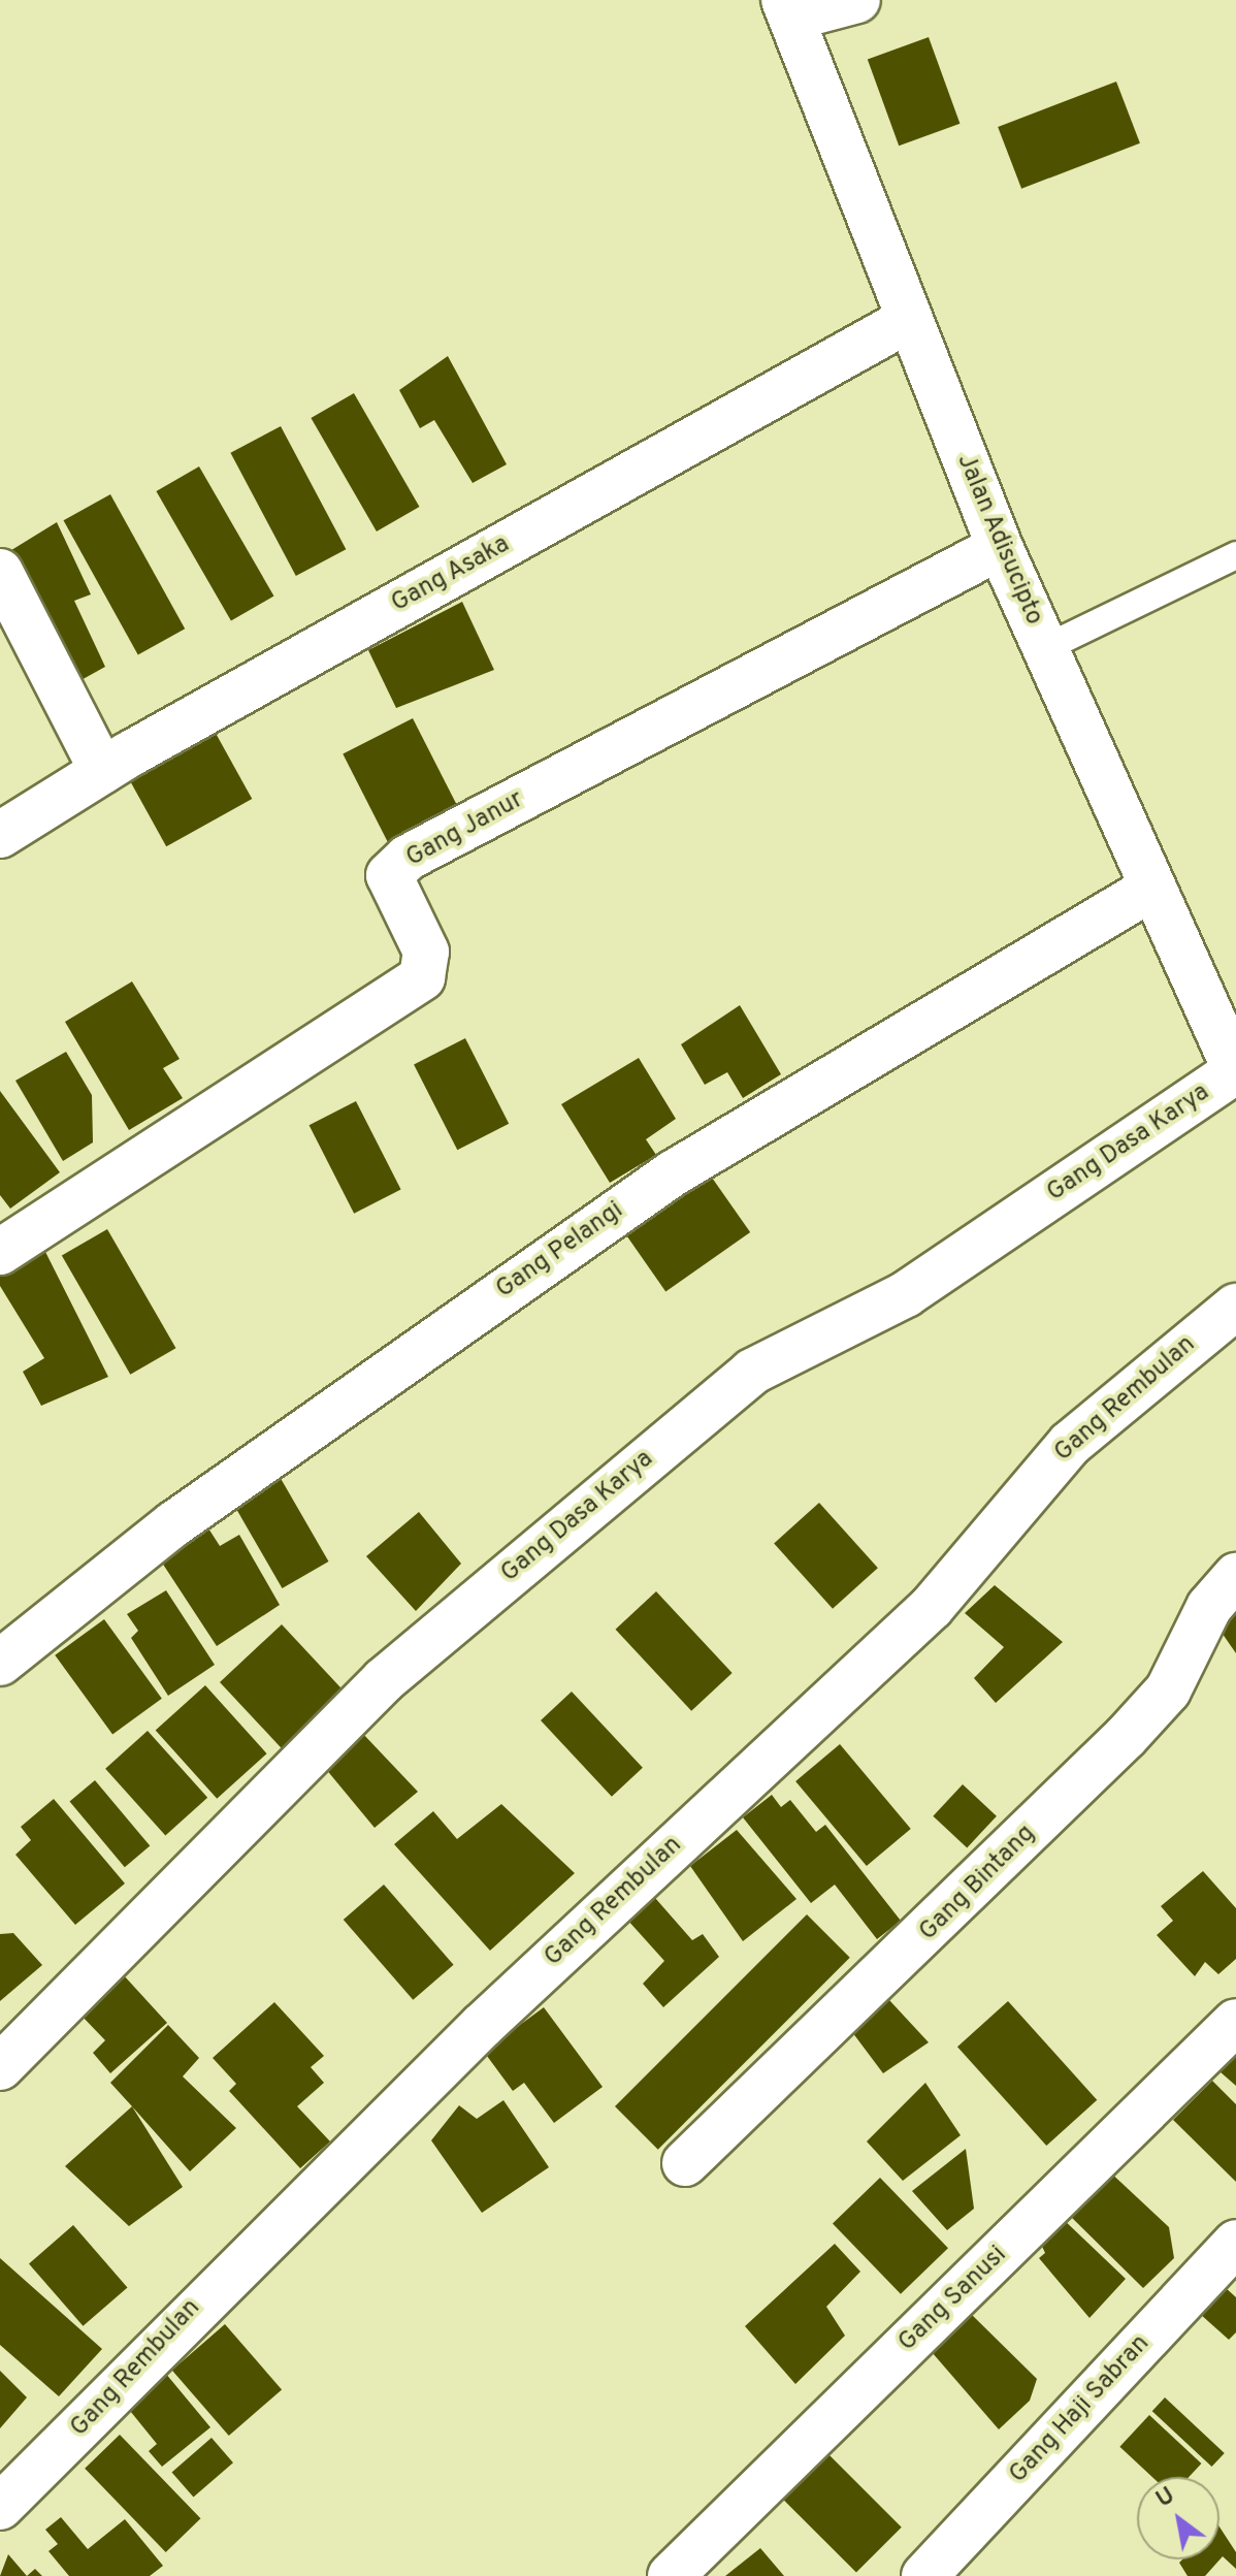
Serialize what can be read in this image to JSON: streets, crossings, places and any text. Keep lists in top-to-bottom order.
{
  "streets": {
    "street": [
      "Jalan Adisucipto",
      "Gang Asaka",
      "Gang Janur",
      "Gang Dasa Karya",
      "Gang Pelangi",
      "Gang Rembulan",
      "Gang Bintang",
      "Gang Sanusi",
      "Gang Haji Sabran"
    ]
  },
  "crossings": [
    ["Jalan Adisucipto", "Gang Asaka"],
    ["Jalan Adisucipto", "Gang Janur"],
    ["Jalan Adisucipto", "Gang Dasa Karya"],
    ["Jalan Adisucipto", "Gang Pelangi"]
  ],
  "north": "top left"
}
